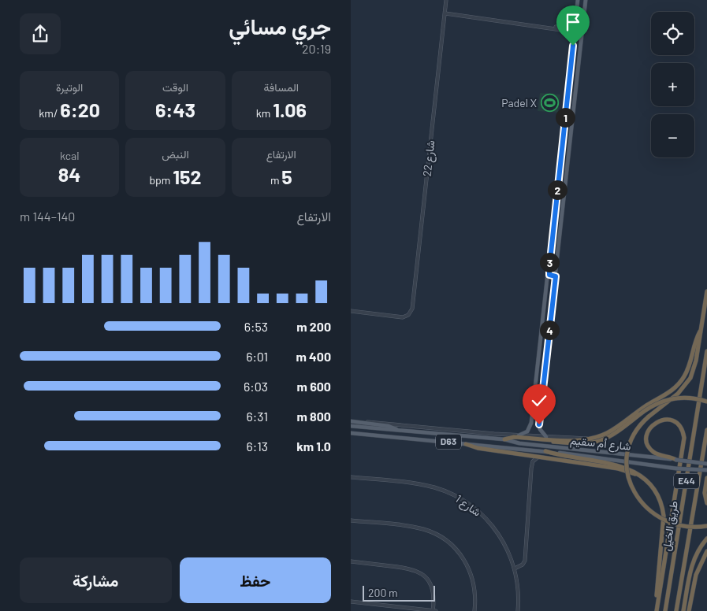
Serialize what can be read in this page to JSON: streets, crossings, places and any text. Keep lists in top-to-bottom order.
{
  "streets": {
    "highway": ["E44", "طريق الخيل"],
    "main road": ["D63", "شارع أم سقيم"],
    "street": ["شارع 22", "شارع 1"]
  },
  "places": {
    "sports": ["Padel X"]
  },
  "scale_bar": "200 m",
  "page": {
    "heading": ["جري مسائي", "20:19"],
    "map_buttons": ["+", "−"],
    "stats": [
      ["المسافة", "1.06 km"],
      ["الوقت", "6:43"],
      ["الوتيرة", "6:20 /km"],
      ["الارتفاع", "5 m"],
      ["النبض", "152 bpm"],
      ["kcal", "84"]
    ],
    "pins": [
      "1",
      "2",
      "3",
      "4"
    ],
    "chart": ["الارتفاع", "140–144 m"],
    "list": [
      {
        "name": "200 m",
        "note": "6:53"
      },
      {
        "name": "400 m",
        "note": "6:01"
      },
      {
        "name": "600 m",
        "note": "6:03"
      },
      {
        "name": "800 m",
        "note": "6:31"
      },
      {
        "name": "1.0 km",
        "note": "6:13"
      }
    ],
    "buttons": ["حفظ", "مشاركة"],
    "scale": "200 m"
  }
}
